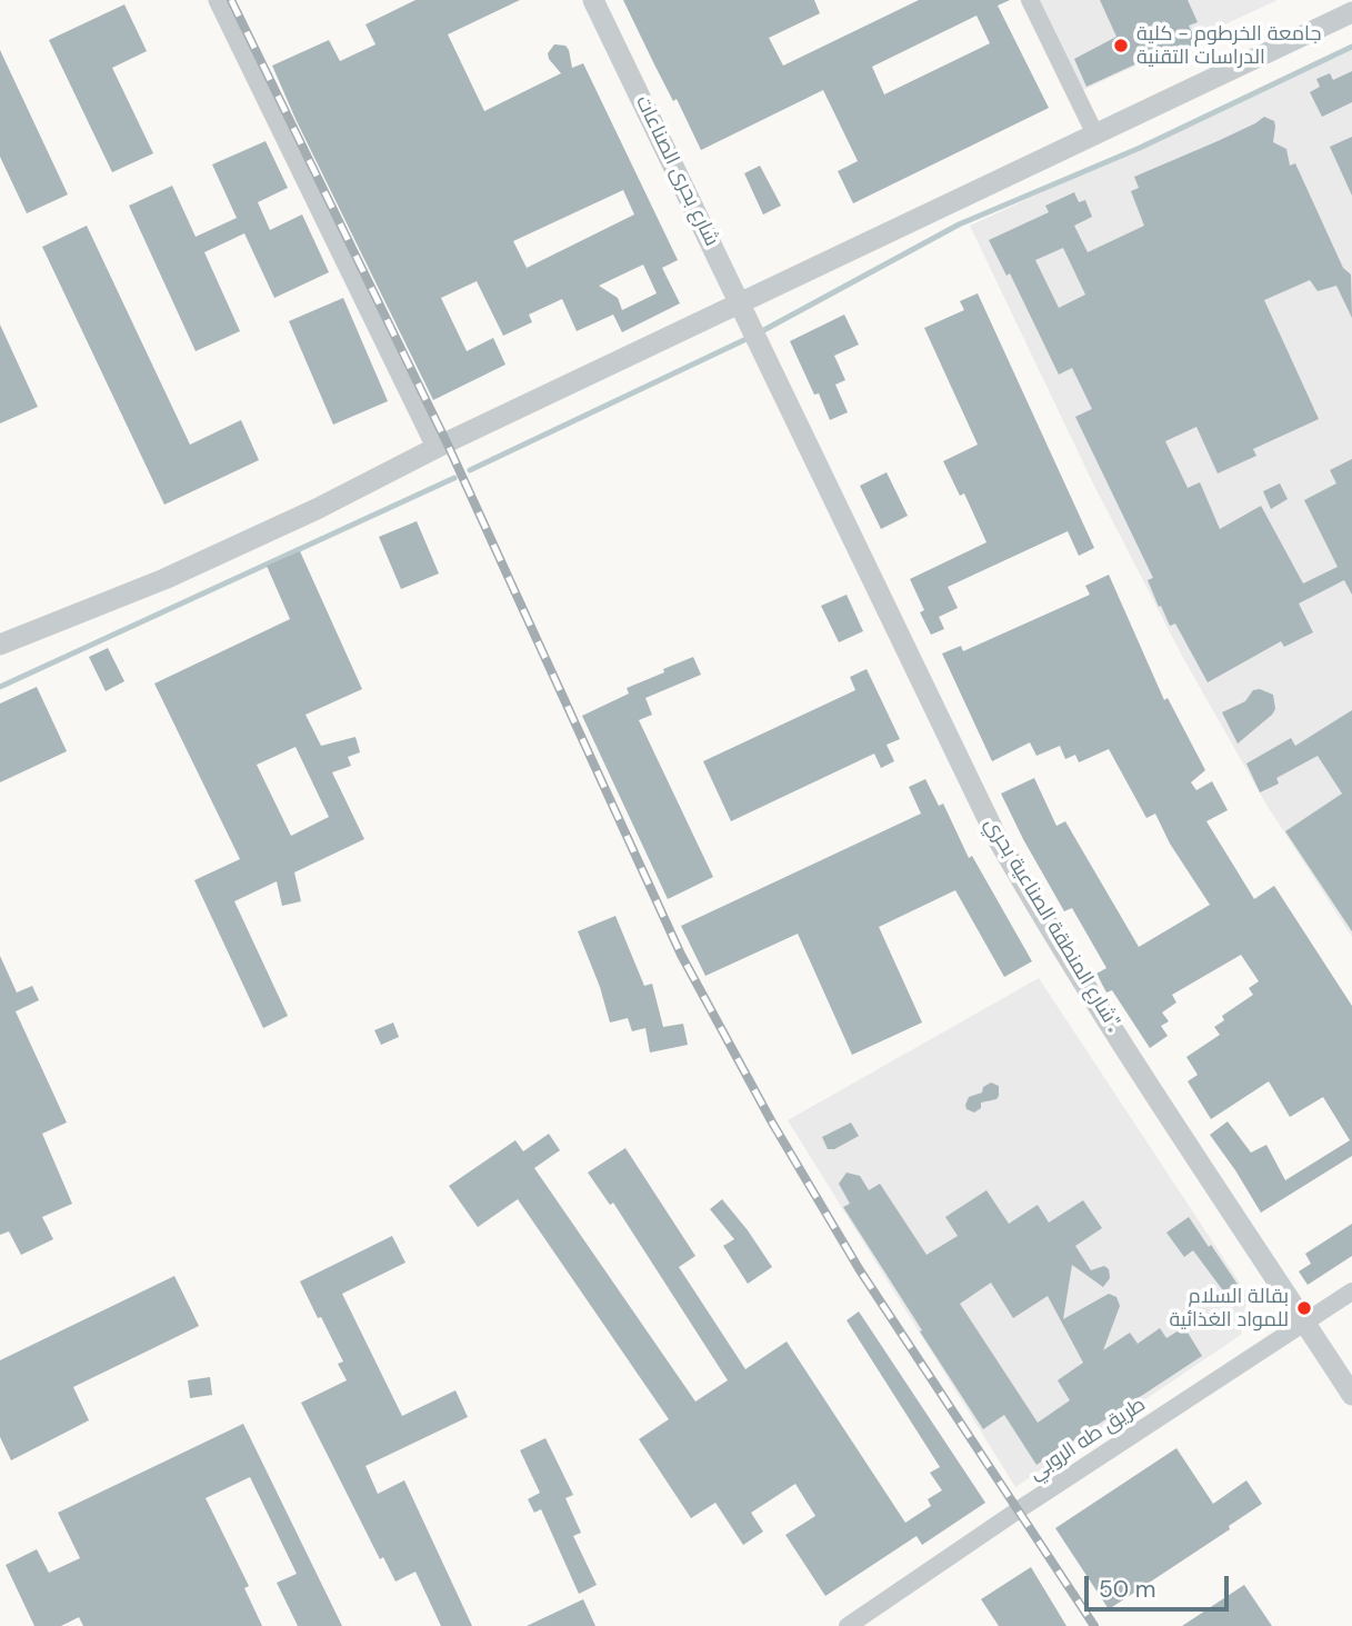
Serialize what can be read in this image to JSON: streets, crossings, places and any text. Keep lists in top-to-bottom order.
{
  "streets": {
    "street": ["شارع بحرى الصناعات", "شارع المنطقة الصناعية بحري\".", "طريق طه الروبي"]
  },
  "crossings": [
    ["شارع بحرى الصناعات", "شارع المنطقة الصناعية بحري\"."],
    ["شارع المنطقة الصناعية بحري\".", "طريق طه الروبي"]
  ],
  "places": ["جامعة الخرطوم - كلية الدراسات التقنية", "بقالة السلام للمواد الغذائية"],
  "scale_bar": "50 m"
}
